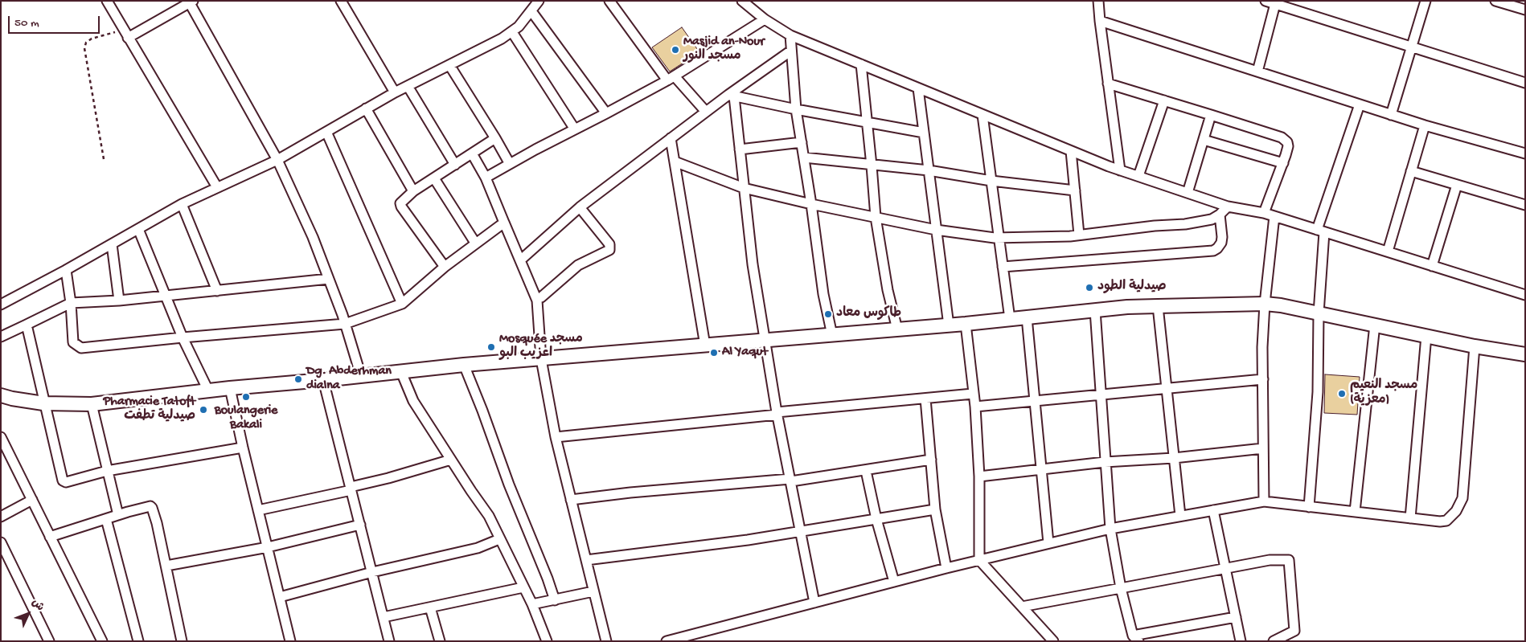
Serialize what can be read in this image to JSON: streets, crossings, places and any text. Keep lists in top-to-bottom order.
{
  "places": [
    "Masjid an-Nour مسجد النور",
    "صيدلية الطود",
    "طاكوس معاد",
    "Mosquée مسجد اعزيب البو",
    "Al Yaqut",
    "Dg. Abderhman dialna",
    "مسجد النعيم (معزية)",
    "Boulangerie Bakali",
    "Pharmacie Tatoft صيدلية تطفت"
  ],
  "scale_bar": "50 m",
  "north": "top right"
}
